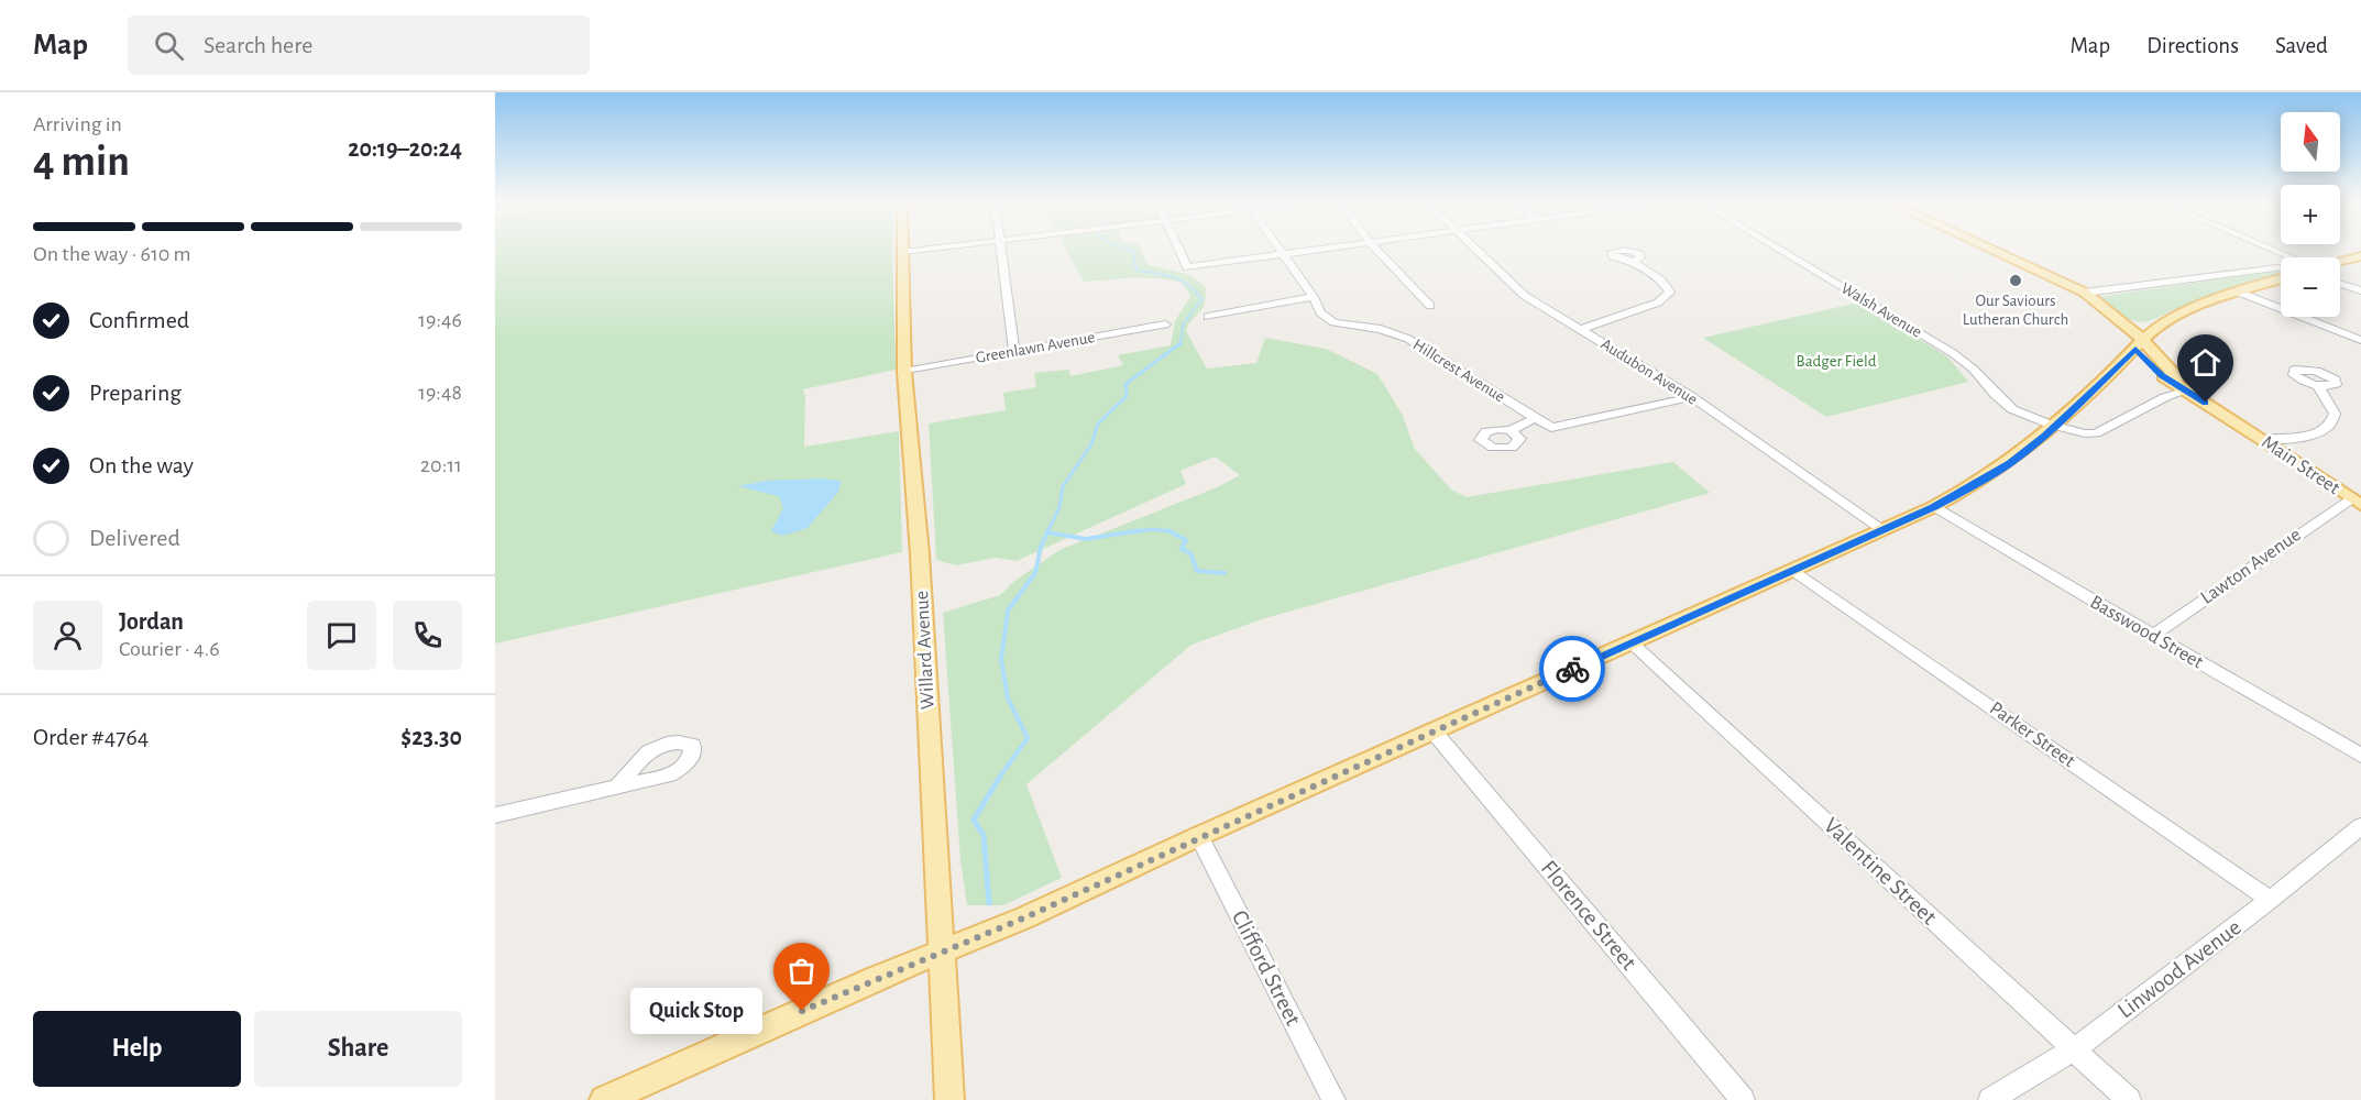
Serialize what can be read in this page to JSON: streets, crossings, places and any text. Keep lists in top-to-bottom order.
{
  "streets": {
    "main road": ["Main Street", "Willard Avenue"],
    "street": [
      "Walsh Avenue",
      "Greenlawn Avenue",
      "Hillcrest Avenue",
      "Audubon Avenue",
      "Lawton Avenue",
      "Basswood Street",
      "Parker Street",
      "Valentine Street",
      "Florence Street",
      "Clifford Street",
      "Linwood Avenue"
    ]
  },
  "crossings": [
    ["Walsh Avenue", "Main Street"],
    ["Greenlawn Avenue", "Willard Avenue"],
    ["Hillcrest Avenue", "Audubon Avenue"],
    ["Main Street", "Lawton Avenue"],
    ["Lawton Avenue", "Basswood Street"],
    ["Parker Street", "Linwood Avenue"],
    ["Valentine Street", "Linwood Avenue"]
  ],
  "parks": ["Badger Field"],
  "places": ["Our Saviours Lutheran Church", "Quick Stop"],
  "north": "top",
  "page": {
    "header": "Map",
    "search": "Search here",
    "nav": ["Map", "Directions", "Saved"],
    "heading": ["4 min", "Arriving in", "20:19–20:24"],
    "panel": [
      "Jordan",
      "Courier · 4.6",
      "Order #4764",
      "$23.30"
    ],
    "map_buttons": ["+", "−"],
    "bar": "On the way · 610 m",
    "list": [
      ["Confirmed", "19:46"],
      ["Preparing", "19:48"],
      ["On the way", "20:11"],
      "Delivered"
    ],
    "bubble": "Quick Stop",
    "buttons": ["Help", "Share"]
  }
}
